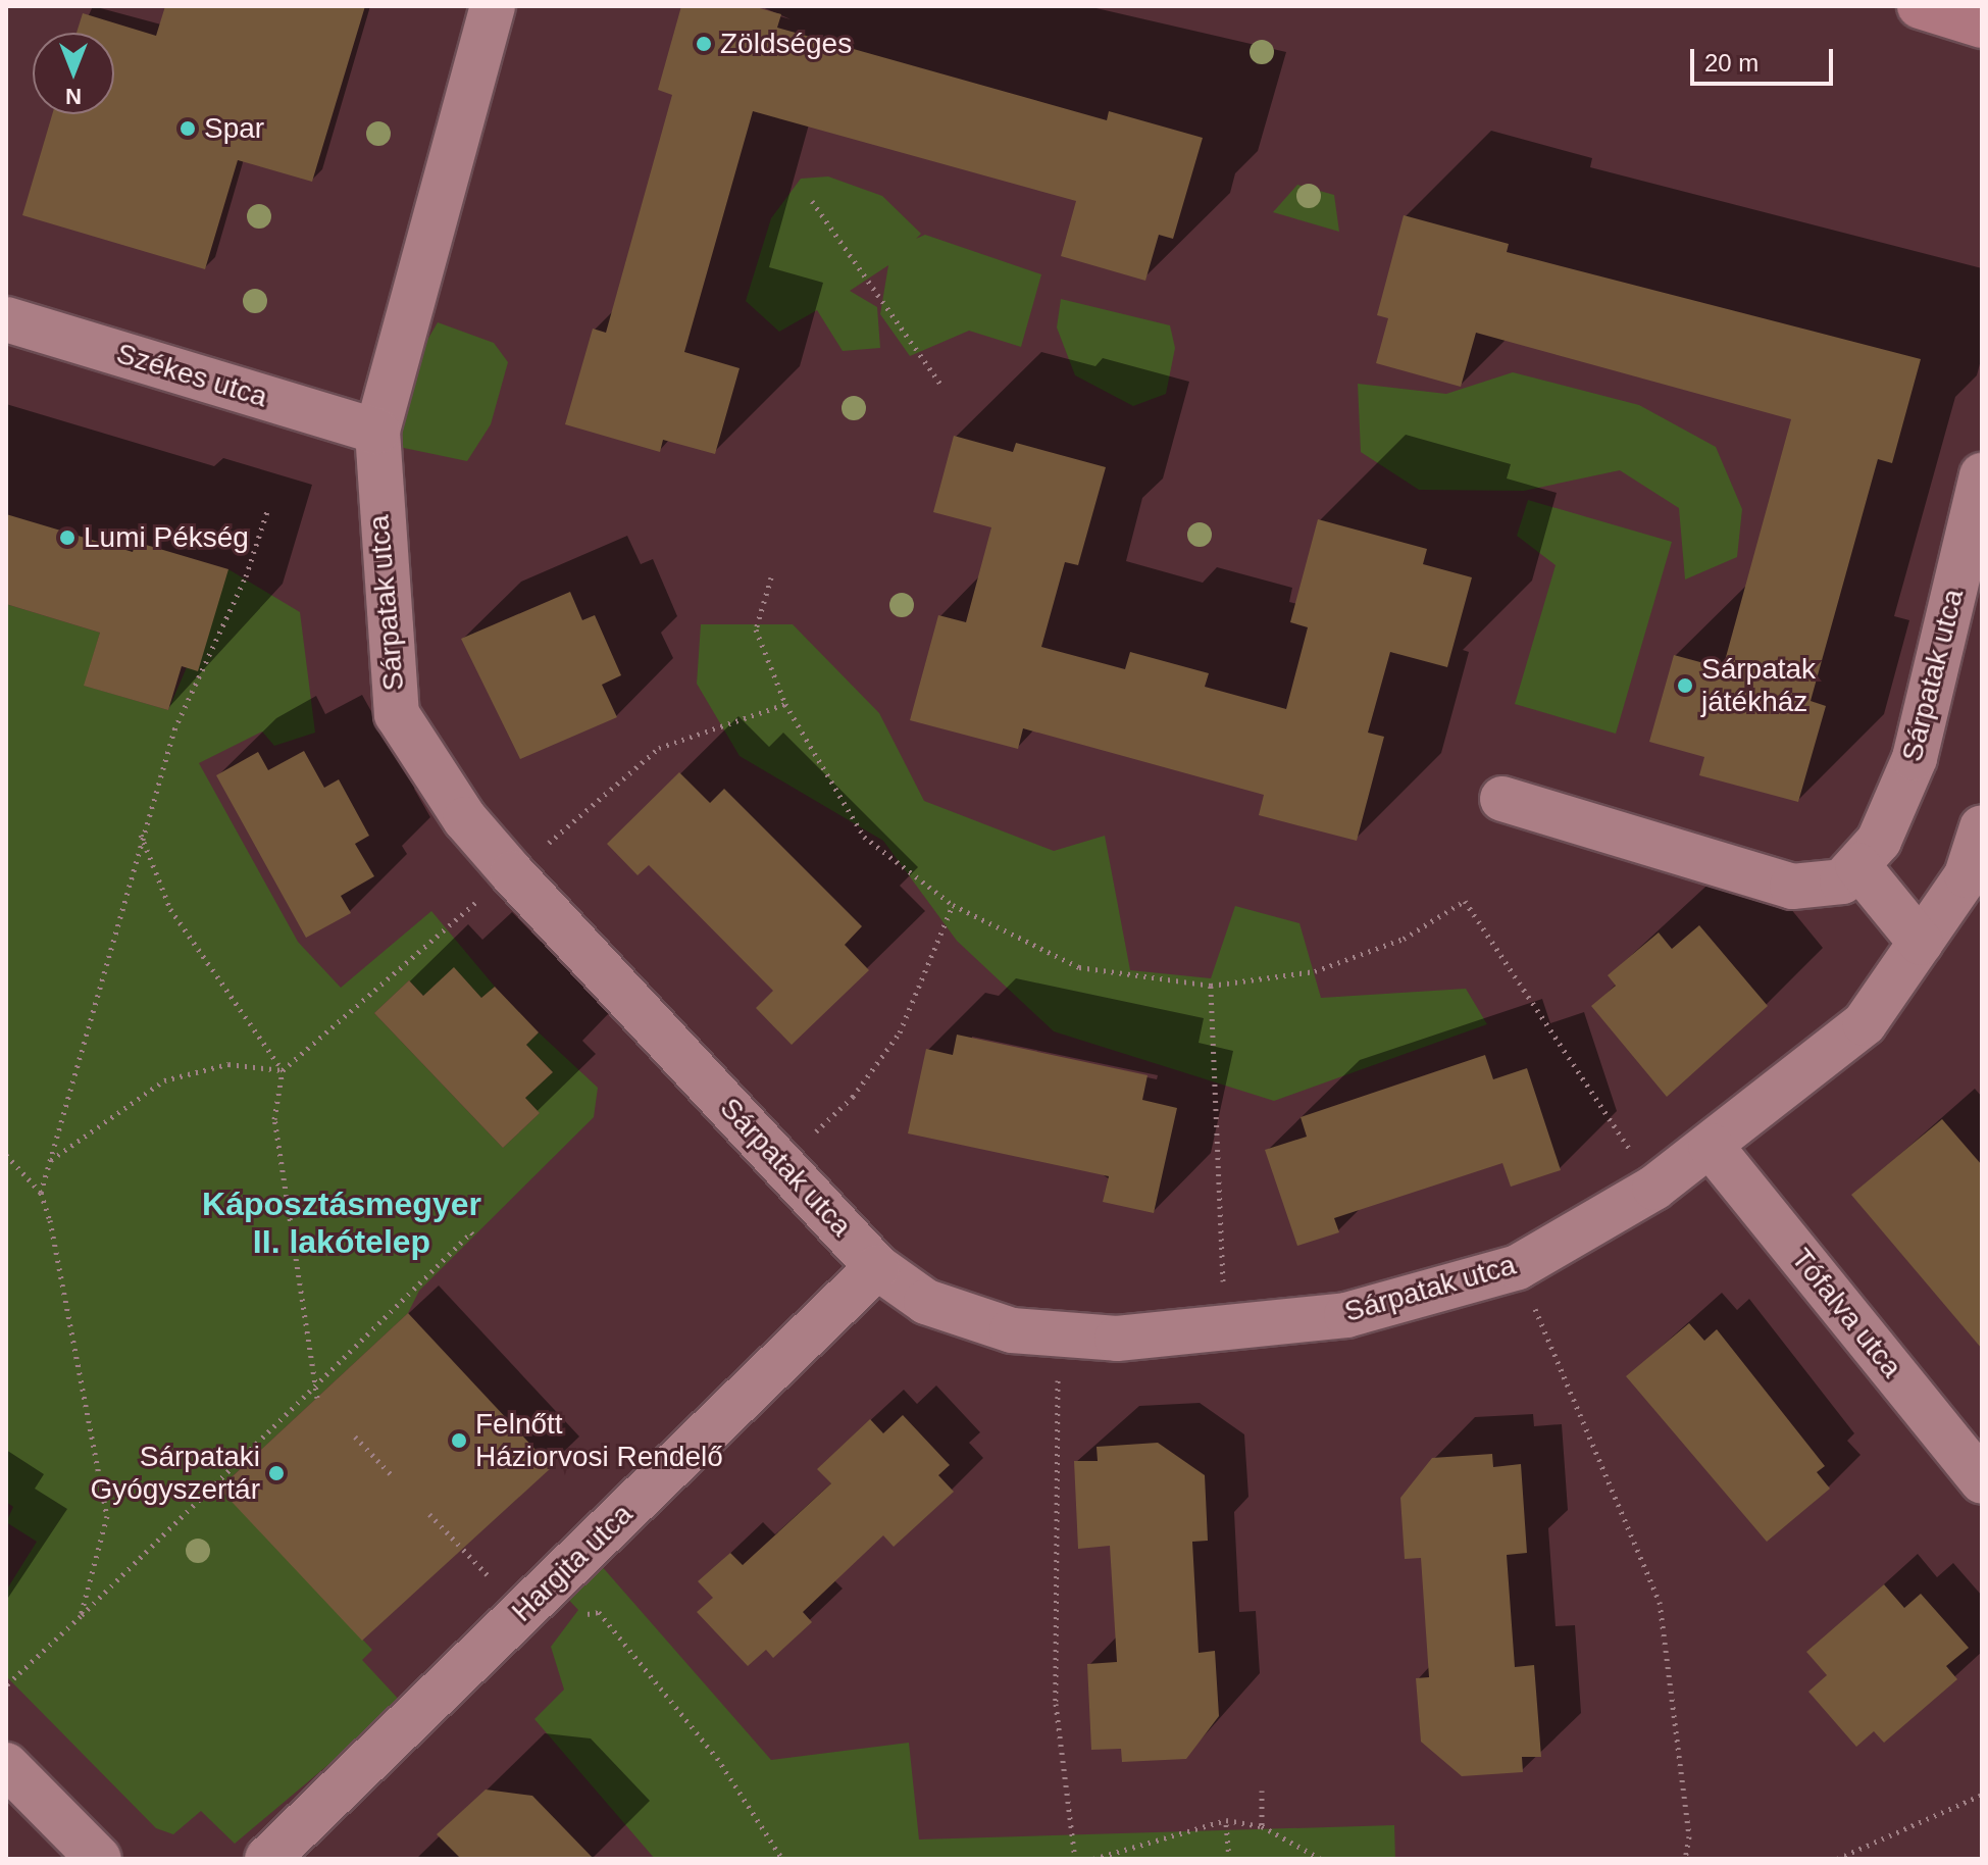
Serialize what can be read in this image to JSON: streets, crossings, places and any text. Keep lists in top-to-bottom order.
{
  "streets": {
    "street": [
      "Székes utca",
      "Sárpatak utca",
      "Tófalva utca",
      "Hargita utca"
    ]
  },
  "crossings": [
    ["Székes utca", "Sárpatak utca"],
    ["Sárpatak utca", "Tófalva utca"],
    ["Sárpatak utca", "Hargita utca"]
  ],
  "districts": ["Káposztásmegyer II. lakótelep"],
  "places": [
    "Zöldséges",
    "Spar",
    "Lumi Pékség",
    "Sárpatak játékház",
    "Felnőtt Háziorvosi Rendelő",
    "Sárpataki Gyógyszertár"
  ],
  "scale_bar": "20 m",
  "north": "bottom"
}
